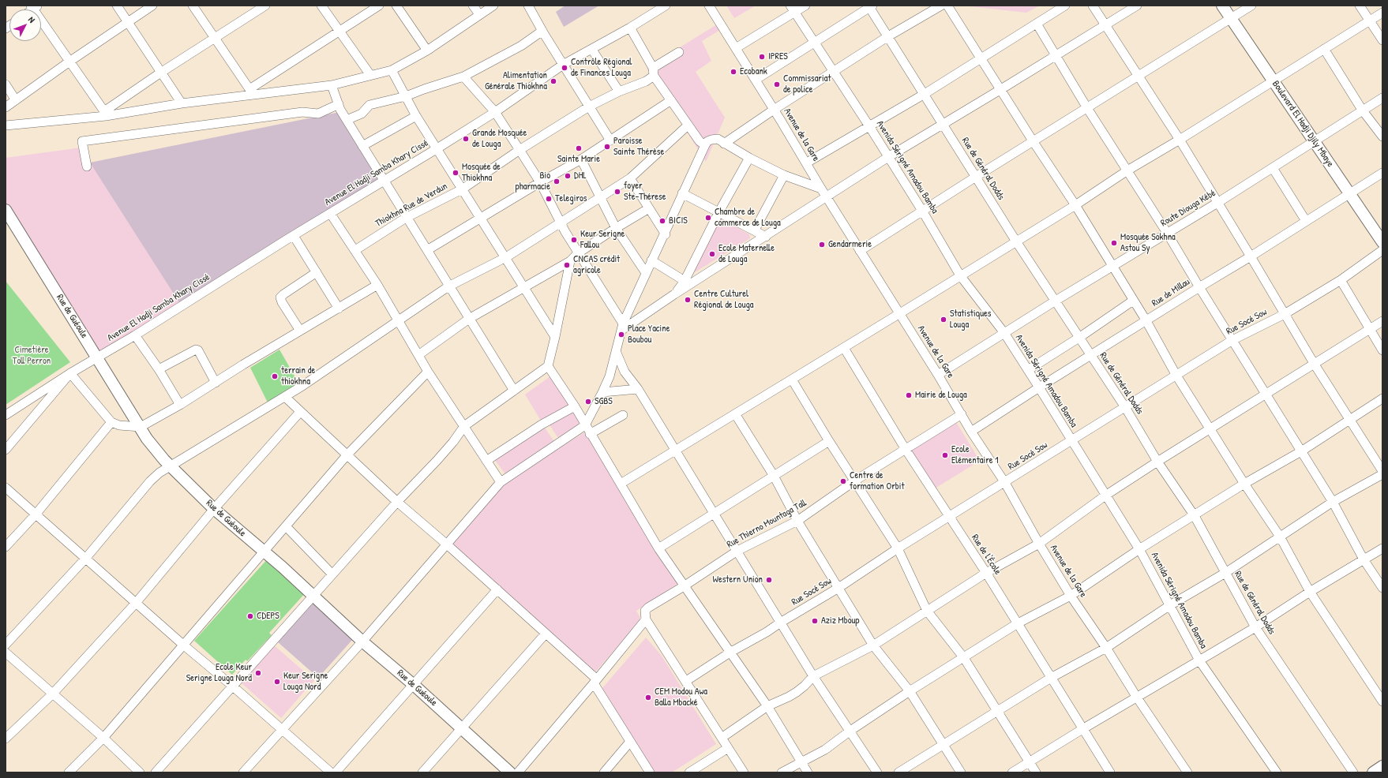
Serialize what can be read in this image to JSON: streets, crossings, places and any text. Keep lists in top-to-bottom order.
{
  "streets": {
    "main road": ["Boulevard El Hadji Djily Mbaye", "Rue de Guéoule"],
    "street": [
      "Avenue de la Gare",
      "Avenida Sérigné Amadou Bamba",
      "Rue de Général Dodds",
      "Avenue El Hadji Samba Khary Cissé",
      "Thiokhna Rue de Verdun",
      "Route Diouga Kébé",
      "Rue de Millau",
      "Rue Socé Sow",
      "Rue Thierno Mountaga Tall",
      "Rue de l'École"
    ]
  },
  "crossings": [
    ["Boulevard El Hadji Djily Mbaye", "Route Diouga Kébé"],
    ["Boulevard El Hadji Djily Mbaye", "Rue de Millau"],
    ["Avenue de la Gare", "Route Diouga Kébé"],
    ["Avenue de la Gare", "Rue de Millau"],
    ["Avenue de la Gare", "Rue Socé Sow"],
    ["Avenue de la Gare", "Rue Thierno Mountaga Tall"],
    ["Avenida Sérigné Amadou Bamba", "Route Diouga Kébé"],
    ["Avenida Sérigné Amadou Bamba", "Rue de Millau"],
    ["Avenida Sérigné Amadou Bamba", "Rue Socé Sow"],
    ["Rue de Général Dodds", "Route Diouga Kébé"],
    ["Rue de Général Dodds", "Rue de Millau"],
    ["Rue de Général Dodds", "Rue Socé Sow"],
    ["Avenue El Hadji Samba Khary Cissé", "Rue de Guéoule"],
    ["Rue Socé Sow", "Rue de l'École"],
    ["Rue Thierno Mountaga Tall", "Rue de l'École"]
  ],
  "parks": ["Cimetière Toll Perron"],
  "places": [
    "IPRES",
    "Contrôle Régional de Finances Louga",
    "Ecobank",
    "Alimentation Générale Thiokhna",
    "Commissariat de police",
    "Grande Mosquée de Louga",
    "Paroisse Sainte Thérèse",
    "Sainte Marie",
    "Mosquée de Thiokhna",
    "DHL",
    "Bio pharmacie",
    "foyer Ste-Thérese",
    "Telegiros",
    "Chambre de commerce de Louga",
    "BICIS",
    "Keur Serigne Fallou",
    "Mosquée Sokhna Astou Sy",
    "Gendarmerie",
    "Ecole Maternelle de Louga",
    "CNCAS crédit agricole",
    "Centre Culturel Régional de Louga",
    "Statistiques Louga",
    "Place Yacine Boubou",
    "terrain de thiokhna",
    "Mairie de Louga",
    "SGBS",
    "Ecole Elémentaire 1",
    "Centre de formation Orbit",
    "Western Union",
    "CDEPS",
    "Aziz Mboup",
    "Ecole Keur Serigne Louga Nord",
    "Keur Serigne Louga Nord",
    "CEM Modou Awa Balla Mbacké"
  ],
  "north": "top right"
}
